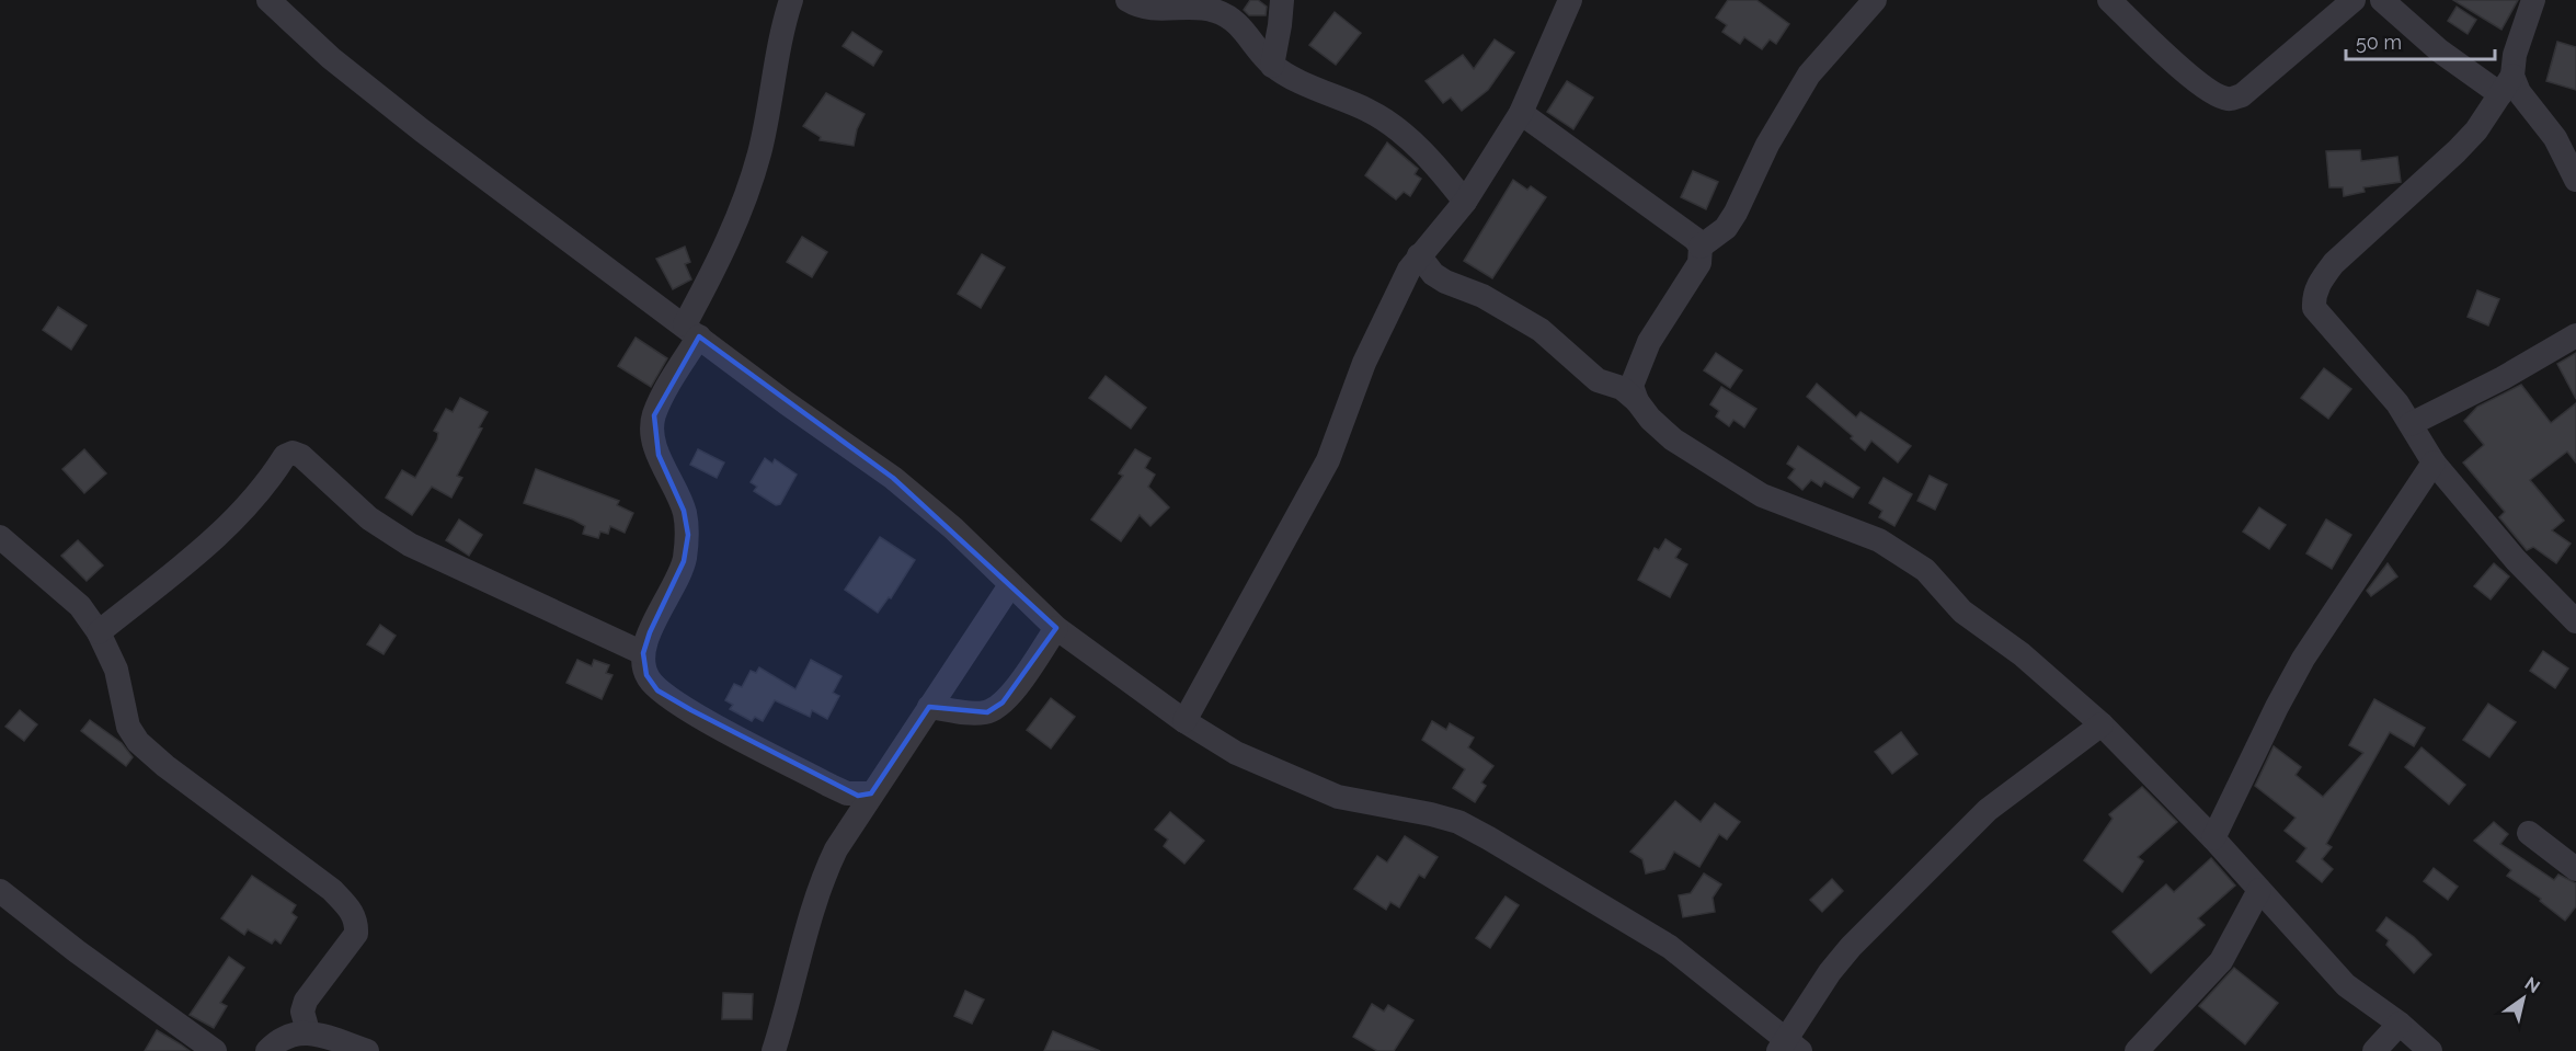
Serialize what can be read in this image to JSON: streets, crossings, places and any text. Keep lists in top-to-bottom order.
{
  "scale_bar": "50 m",
  "north": "top right"
}
